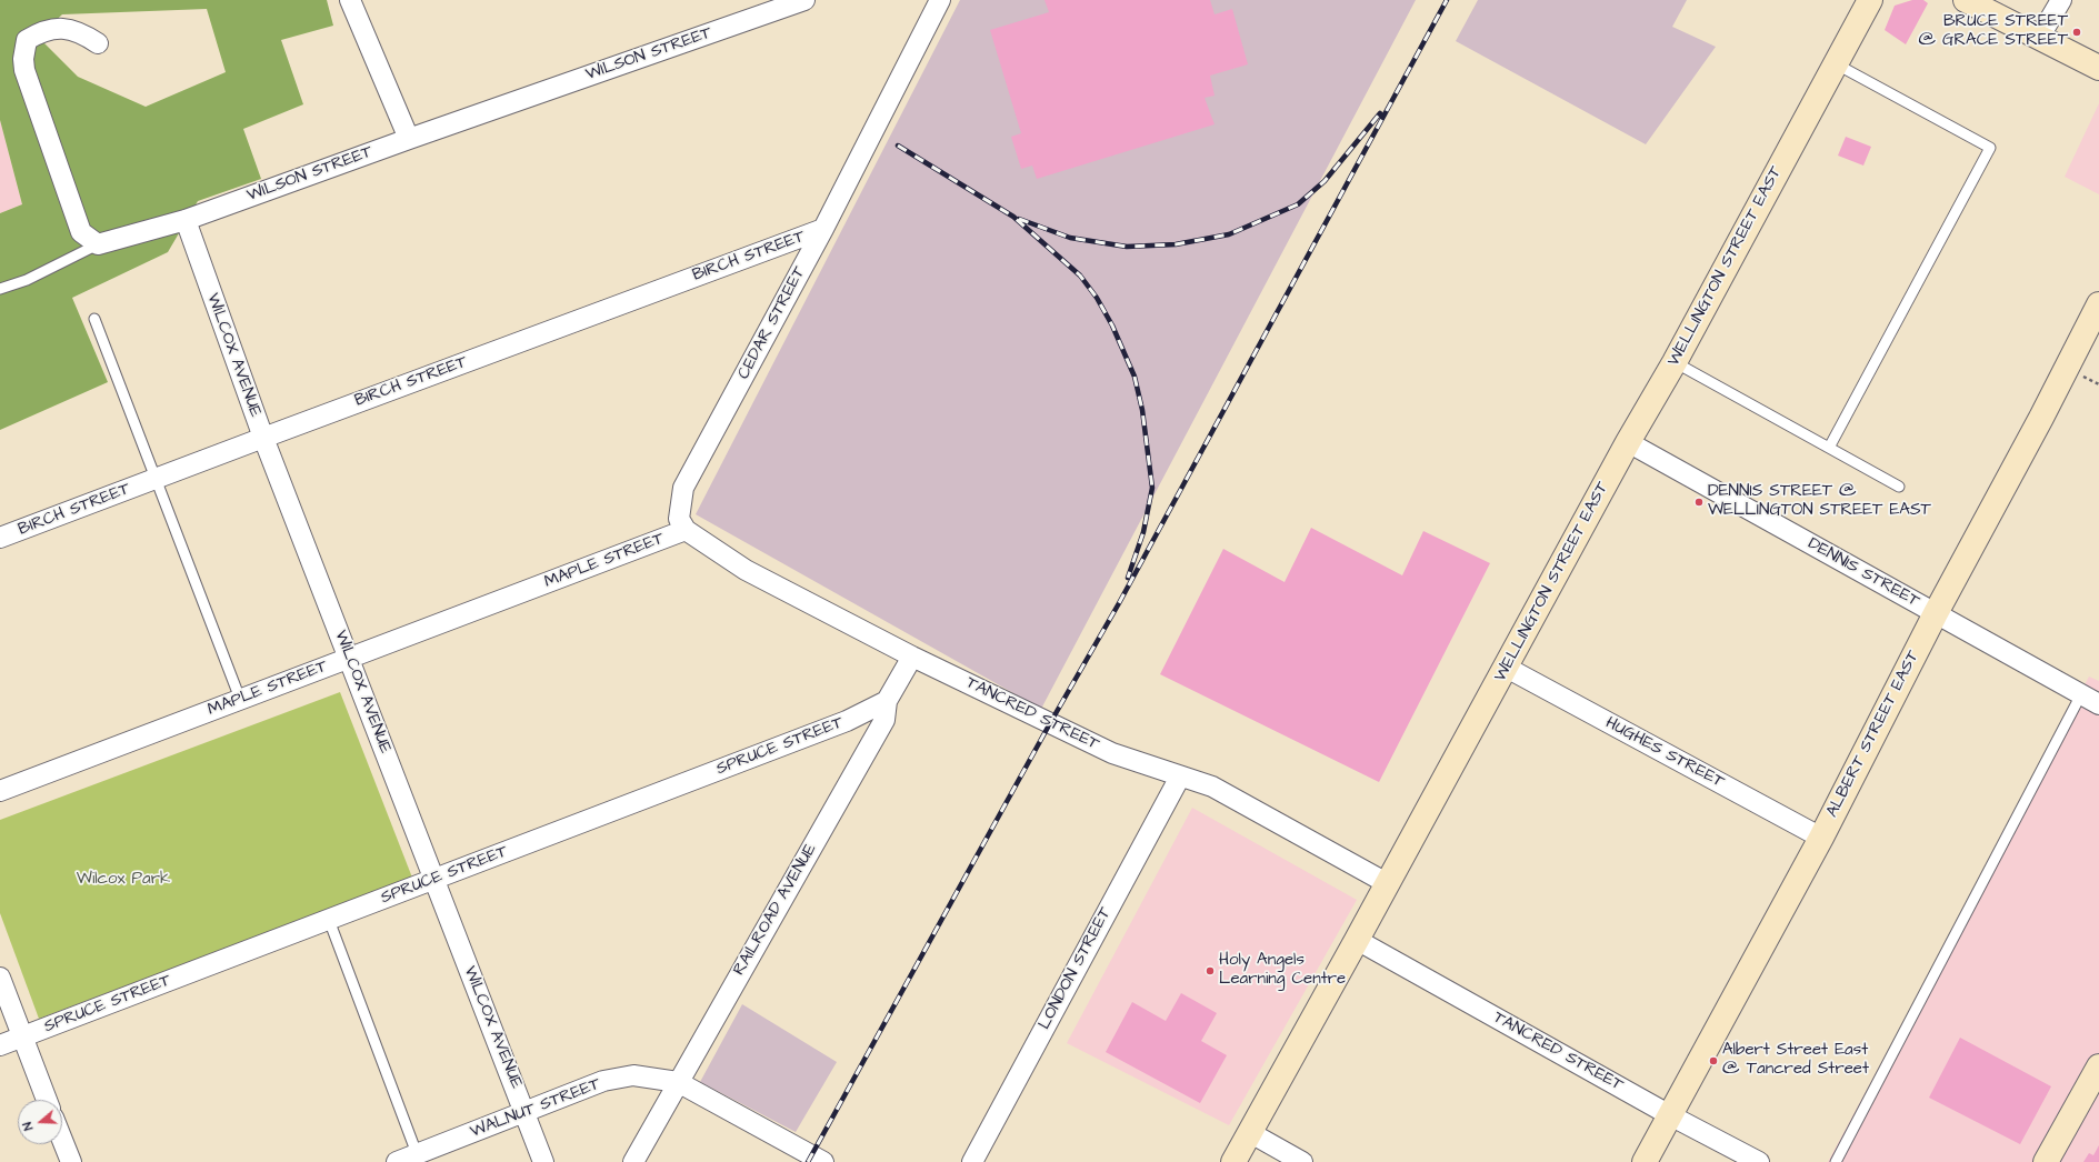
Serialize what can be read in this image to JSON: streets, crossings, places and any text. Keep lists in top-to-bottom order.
{
  "streets": {
    "main road": ["WELLINGTON STREET EAST", "ALBERT STREET EAST"],
    "street": [
      "WILSON STREET",
      "BIRCH STREET",
      "CEDAR STREET",
      "WILCOX AVENUE",
      "MAPLE STREET",
      "DENNIS STREET",
      "TANCRED STREET",
      "SPRUCE STREET",
      "HUGHES STREET",
      "RAILROAD AVENUE",
      "LONDON STREET",
      "WALNUT STREET"
    ]
  },
  "crossings": [
    ["WILSON STREET", "WILCOX AVENUE"],
    ["BIRCH STREET", "CEDAR STREET"],
    ["BIRCH STREET", "WILCOX AVENUE"],
    ["WELLINGTON STREET EAST", "DENNIS STREET"],
    ["WELLINGTON STREET EAST", "TANCRED STREET"],
    ["WELLINGTON STREET EAST", "HUGHES STREET"],
    ["CEDAR STREET", "MAPLE STREET"],
    ["CEDAR STREET", "TANCRED STREET"],
    ["WILCOX AVENUE", "MAPLE STREET"],
    ["WILCOX AVENUE", "SPRUCE STREET"],
    ["WILCOX AVENUE", "WALNUT STREET"],
    ["MAPLE STREET", "TANCRED STREET"],
    ["DENNIS STREET", "ALBERT STREET EAST"],
    ["TANCRED STREET", "ALBERT STREET EAST"],
    ["TANCRED STREET", "RAILROAD AVENUE"],
    ["TANCRED STREET", "LONDON STREET"],
    ["ALBERT STREET EAST", "HUGHES STREET"],
    ["SPRUCE STREET", "RAILROAD AVENUE"],
    ["RAILROAD AVENUE", "WALNUT STREET"]
  ],
  "parks": ["Wilcox Park"],
  "places": [
    "BRUCE STREET @ GRACE STREET",
    "DENNIS STREET @ WELLINGTON STREET EAST",
    "Holy Angels Learning Centre",
    "Albert Street East @ Tancred Street"
  ],
  "north": "left"
}
